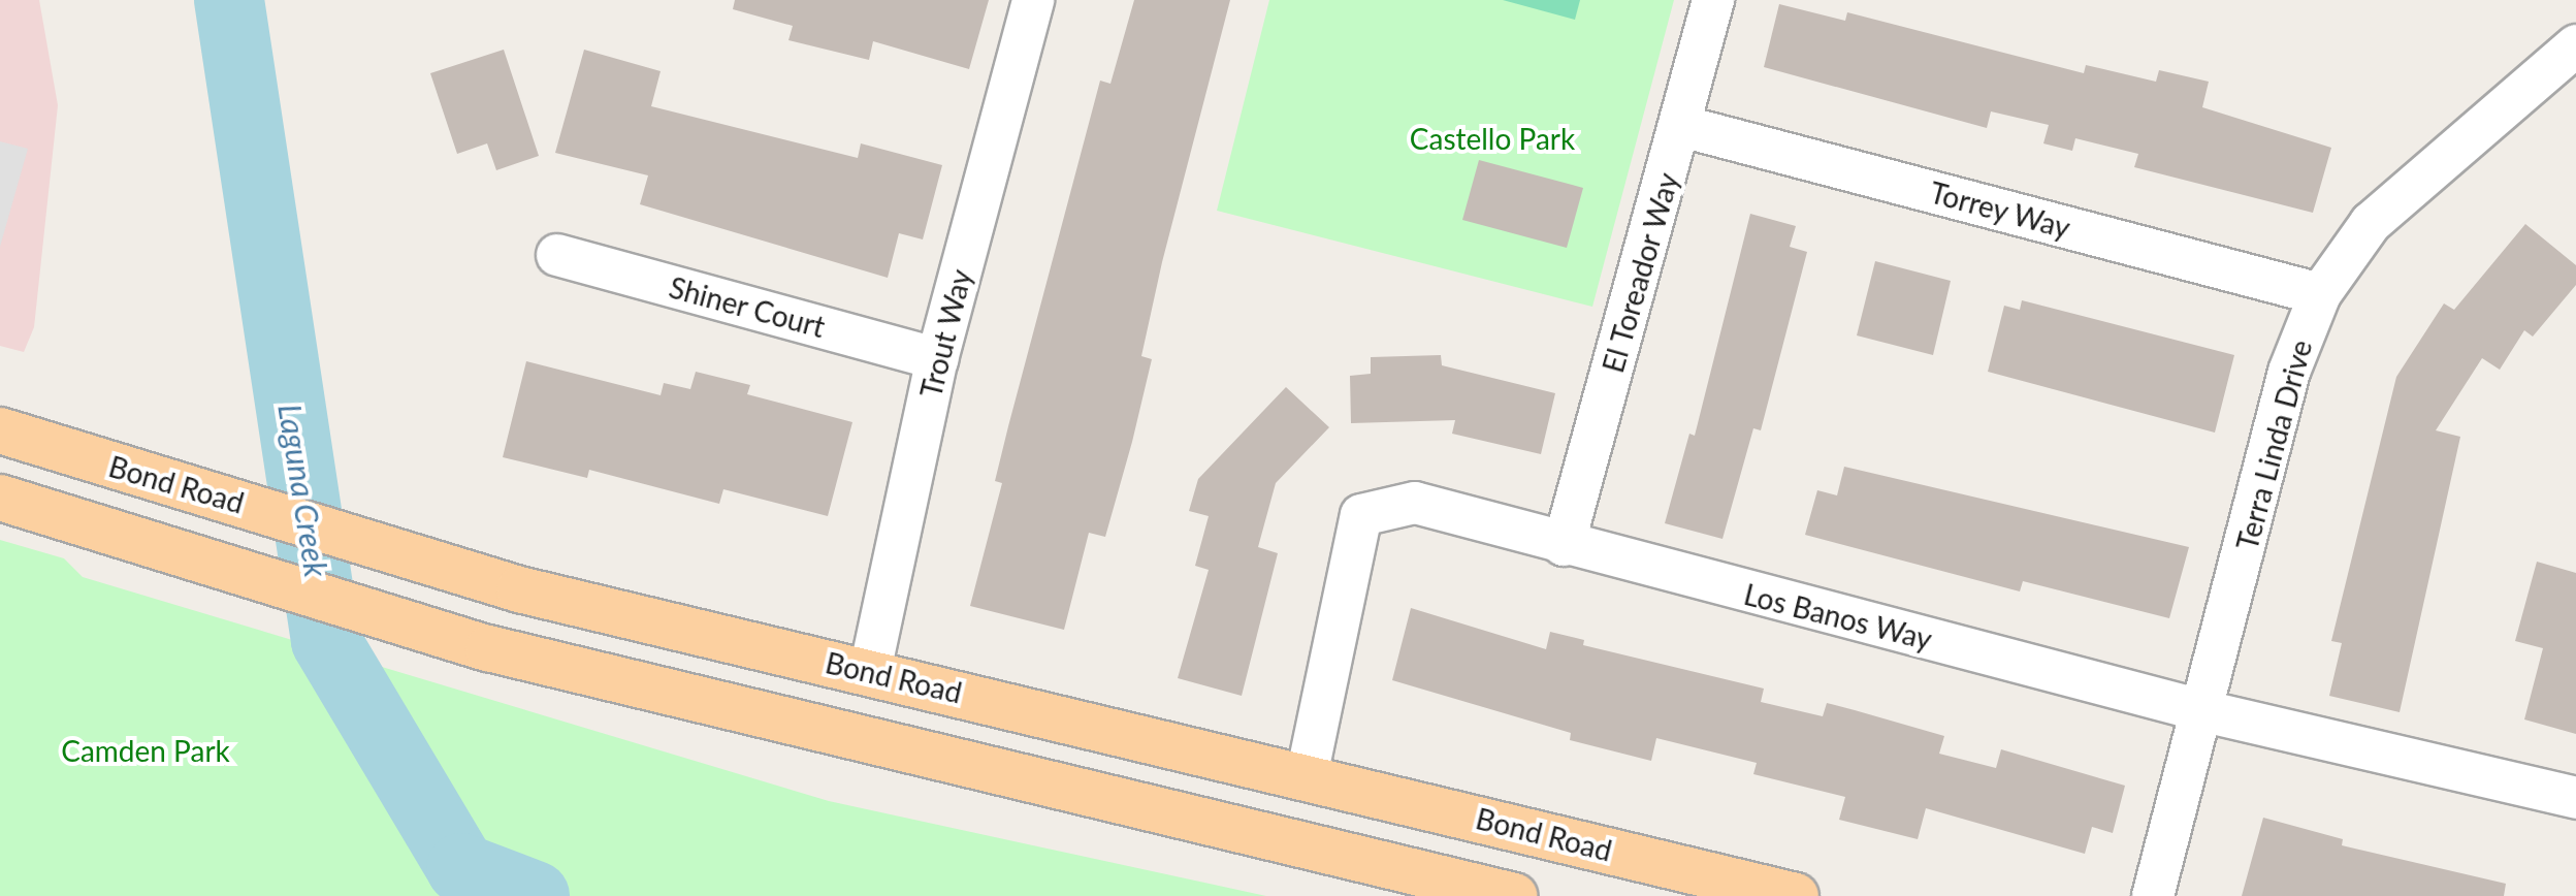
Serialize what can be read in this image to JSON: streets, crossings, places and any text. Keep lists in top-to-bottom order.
{
  "streets": {
    "main road": ["Bond Road"],
    "street": [
      "Torrey Way",
      "El Toreador Way",
      "Shiner Court",
      "Trout Way",
      "Terra Linda Drive",
      "Los Banos Way"
    ]
  },
  "crossings": [
    ["Torrey Way", "El Toreador Way"],
    ["Torrey Way", "Terra Linda Drive"],
    ["El Toreador Way", "Los Banos Way"],
    ["Shiner Court", "Trout Way"],
    ["Trout Way", "Bond Road"],
    ["Terra Linda Drive", "Los Banos Way"],
    ["Bond Road", "Los Banos Way"]
  ],
  "water": ["Laguna Creek"],
  "parks": ["Castello Park", "Camden Park"]
}
